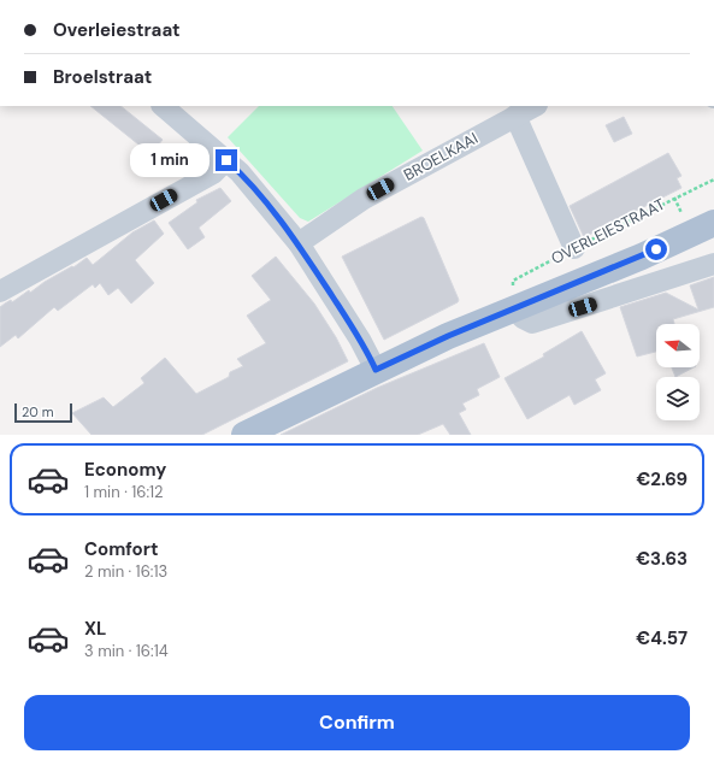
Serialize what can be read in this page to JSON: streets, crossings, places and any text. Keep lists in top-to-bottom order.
{
  "streets": {
    "main road": ["OVERLEIESTRAAT"],
    "street": ["BROELKAAI"]
  },
  "scale_bar": "20 m",
  "north": "left",
  "page": {
    "banner": ["Overleiestraat", "Broelstraat"],
    "bubble": "1 min",
    "scale": "20 m",
    "list": [
      {
        "name": "Economy",
        "note": "1 min · 16:12",
        "value": "€2.69"
      },
      {
        "name": "Comfort",
        "note": "2 min · 16:13",
        "value": "€3.63"
      },
      {
        "name": "XL",
        "note": "3 min · 16:14",
        "value": "€4.57"
      }
    ],
    "buttons": "Confirm"
  }
}
